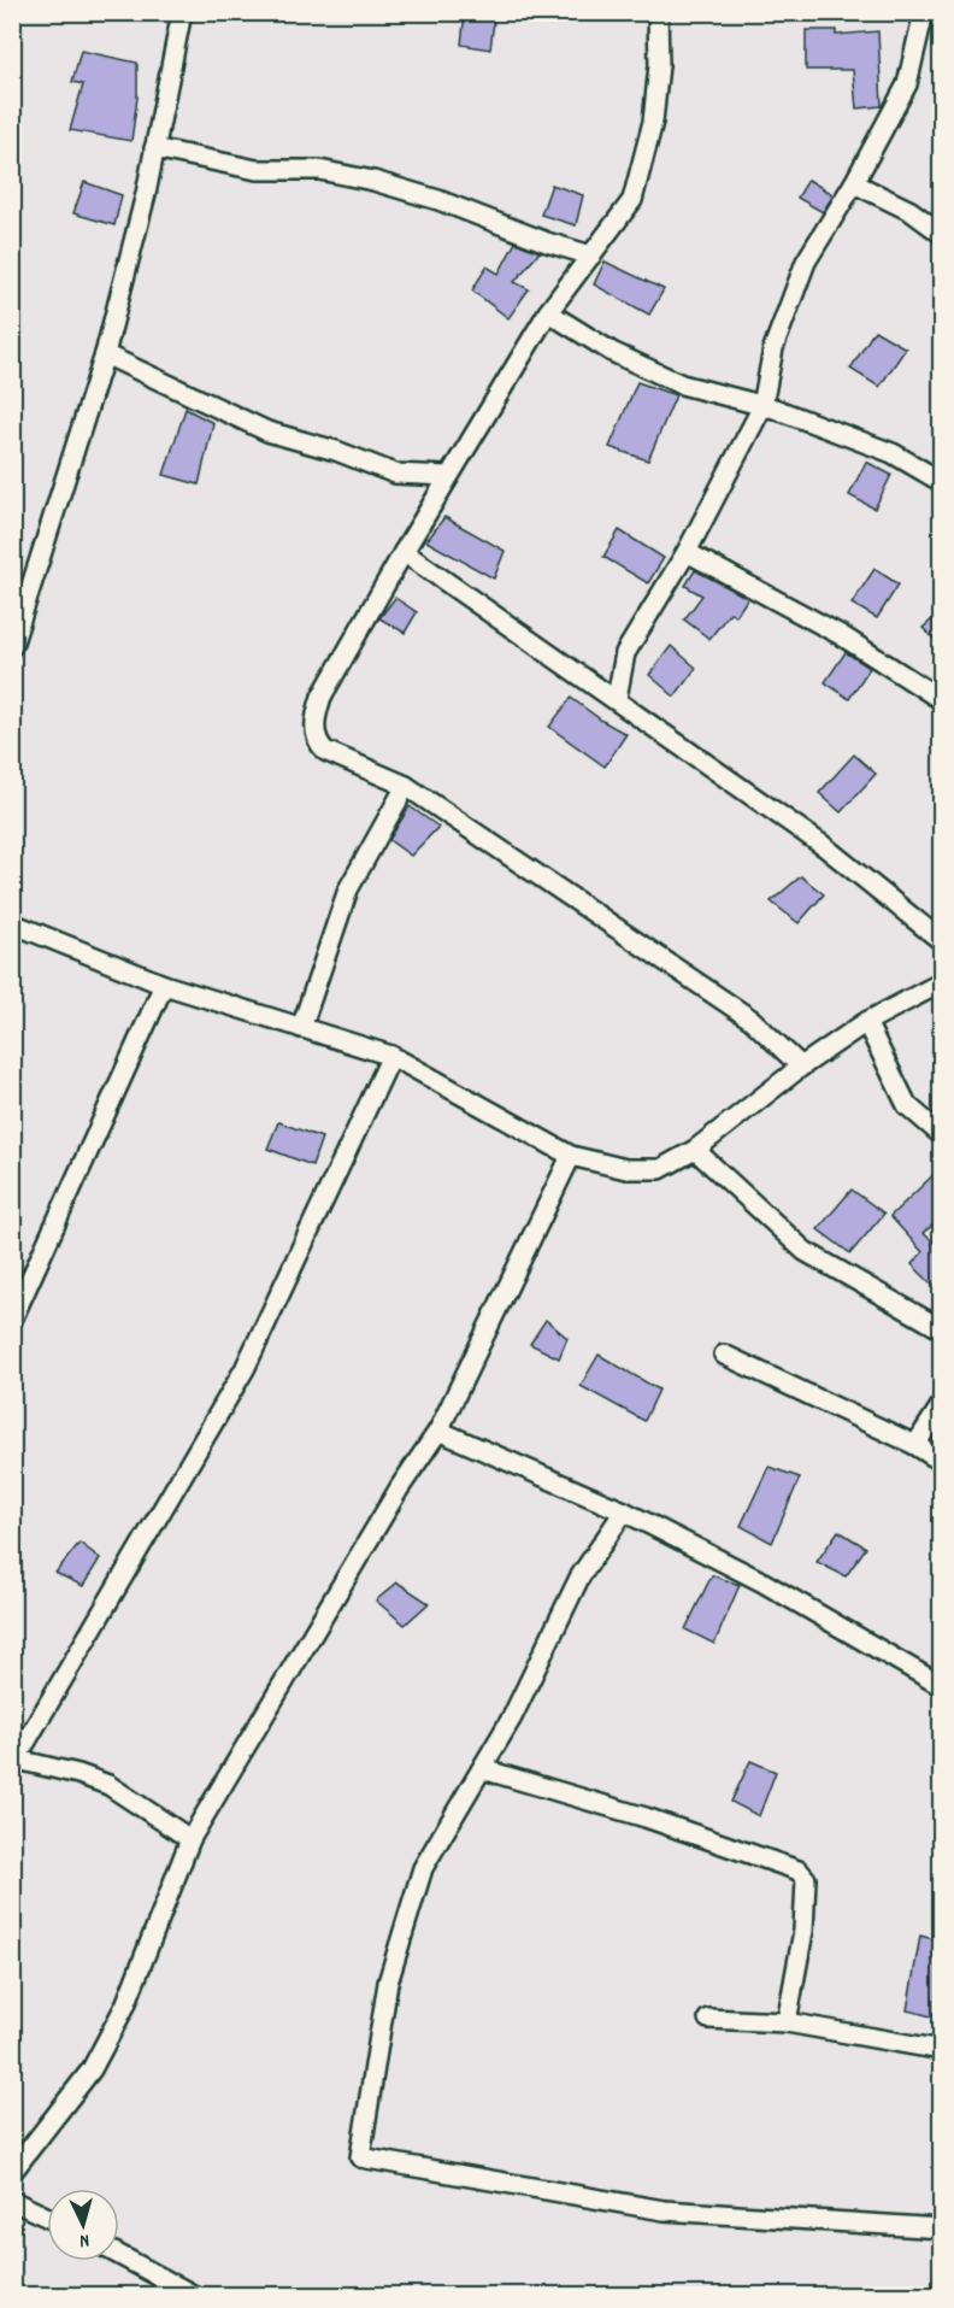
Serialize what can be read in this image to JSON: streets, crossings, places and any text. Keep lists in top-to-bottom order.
{
  "north": "bottom"
}
